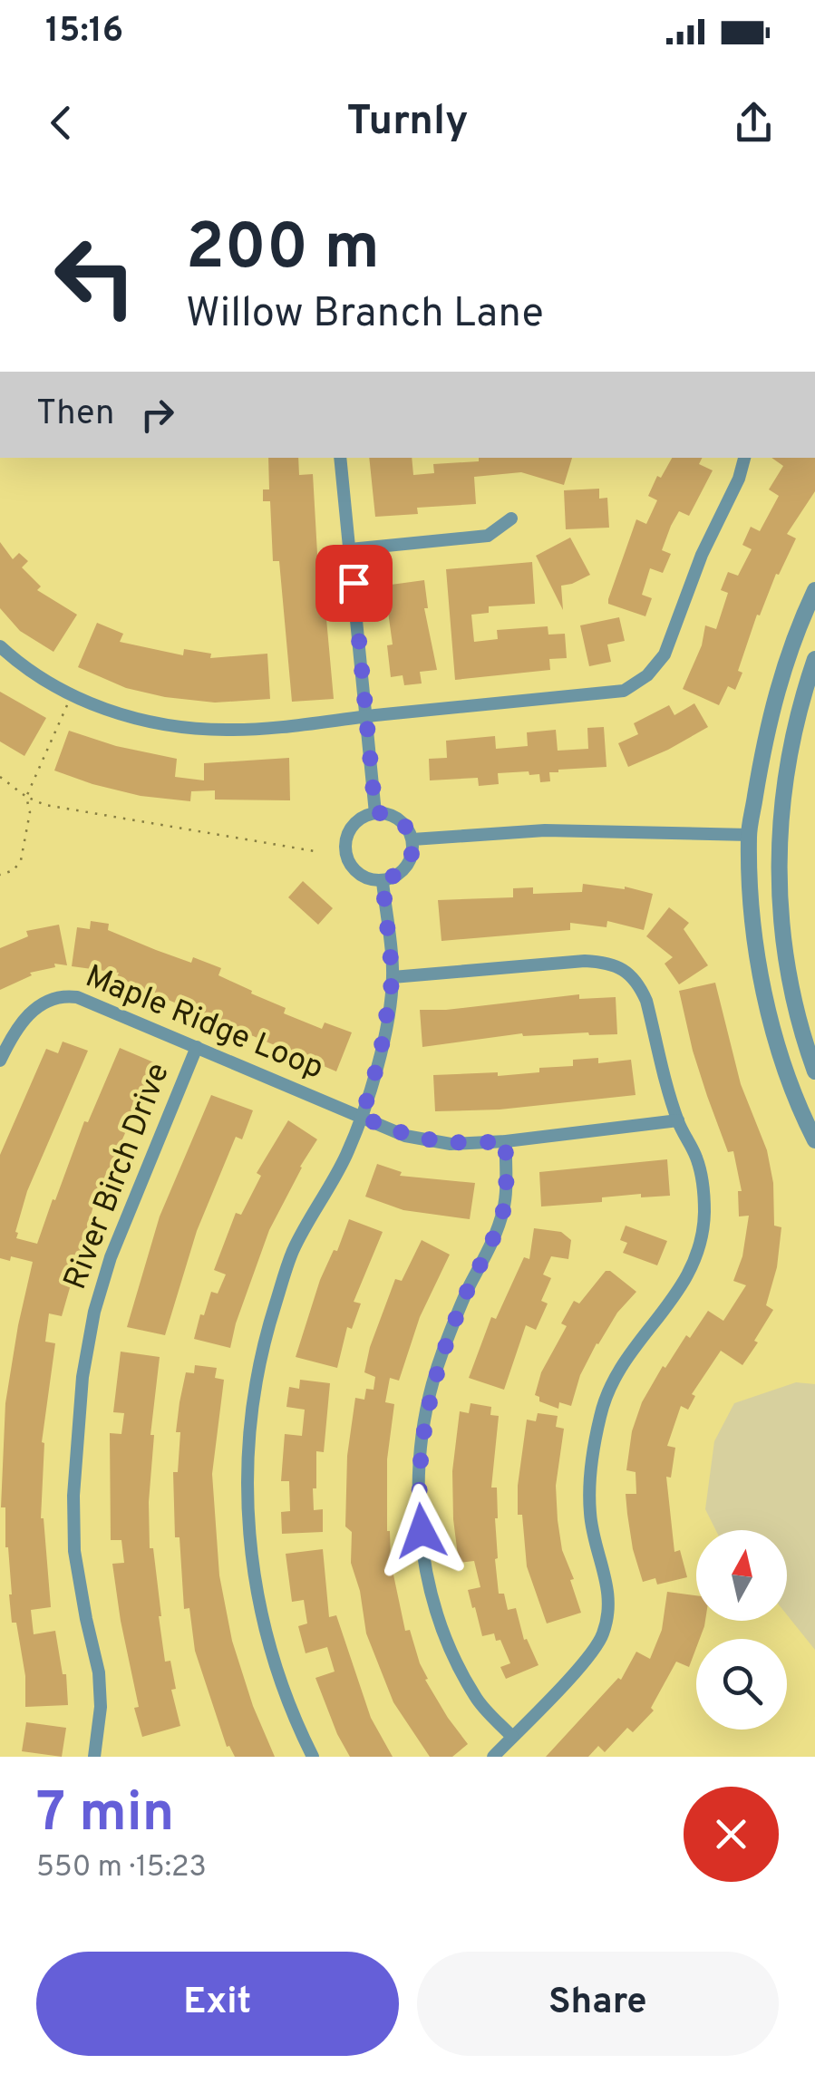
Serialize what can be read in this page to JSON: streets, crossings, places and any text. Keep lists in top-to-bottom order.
{
  "streets": {
    "street": ["Maple Ridge Loop", "River Birch Drive"]
  },
  "crossings": [
    ["Maple Ridge Loop", "River Birch Drive"]
  ],
  "north": "top",
  "page": {
    "status": "15:16",
    "header": "Turnly",
    "turn": ["200 m", "Willow Branch Lane"],
    "then": "Then",
    "heading": ["7 min", "550 m · 15:23"],
    "buttons": ["Exit", "Share"]
  }
}
